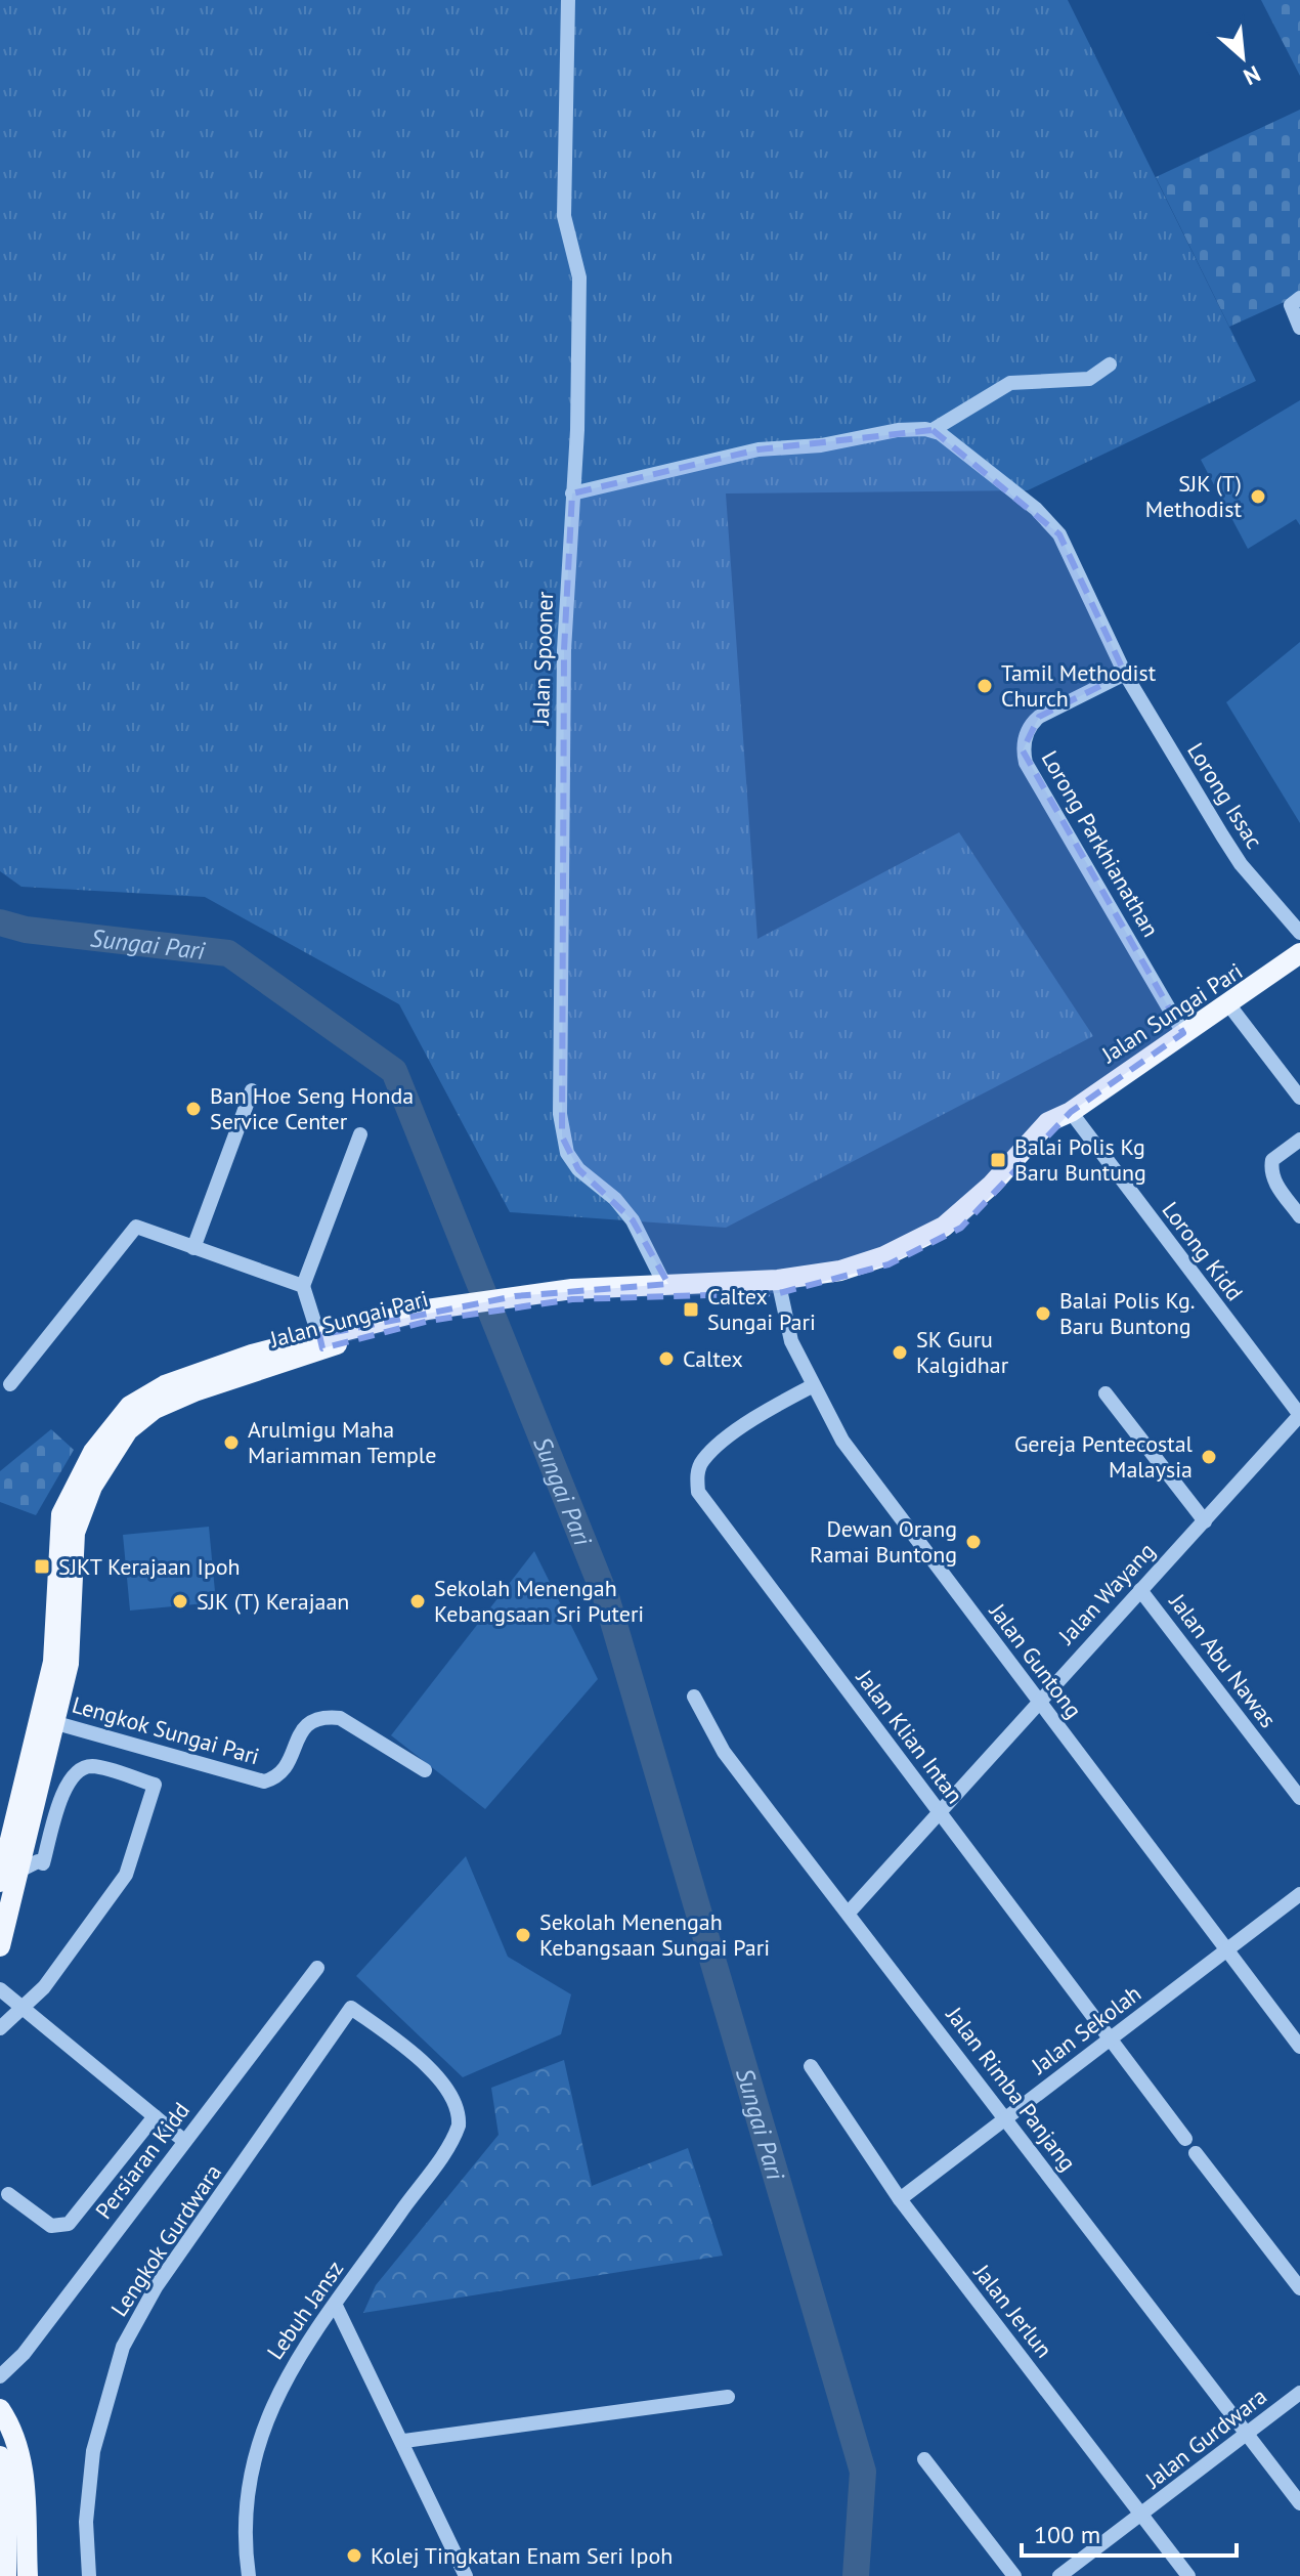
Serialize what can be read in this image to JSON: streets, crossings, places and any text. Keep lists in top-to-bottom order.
{
  "streets": {
    "main road": ["Jalan Sungai Pari"],
    "street": [
      "Jalan Spooner",
      "Lorong Issac",
      "Lorong Parkhianathan",
      "Lorong Kidd",
      "Jalan Wayang",
      "Jalan Guntong",
      "Jalan Abu Nawas",
      "Lengkok Sungai Pari",
      "Jalan Klian Intan",
      "Jalan Sekolah",
      "Jalan Rimba Panjang",
      "Persiaran Kidd",
      "Lengkok Gurdwara",
      "Lebuh Jansz",
      "Jalan Jerlun",
      "Jalan Gurdwara"
    ]
  },
  "crossings": [
    ["Jalan Spooner", "Jalan Sungai Pari"],
    ["Lorong Issac", "Lorong Parkhianathan"],
    ["Lorong Parkhianathan", "Jalan Sungai Pari"],
    ["Jalan Sungai Pari", "Lorong Kidd"],
    ["Jalan Sungai Pari", "Jalan Guntong"],
    ["Jalan Sungai Pari", "Lengkok Sungai Pari"],
    ["Lorong Kidd", "Jalan Wayang"],
    ["Jalan Wayang", "Jalan Guntong"],
    ["Jalan Wayang", "Jalan Abu Nawas"],
    ["Jalan Wayang", "Jalan Klian Intan"],
    ["Jalan Wayang", "Jalan Rimba Panjang"],
    ["Jalan Guntong", "Jalan Klian Intan"],
    ["Jalan Guntong", "Jalan Sekolah"],
    ["Jalan Klian Intan", "Jalan Sekolah"],
    ["Jalan Sekolah", "Jalan Rimba Panjang"],
    ["Jalan Sekolah", "Jalan Jerlun"],
    ["Jalan Rimba Panjang", "Jalan Gurdwara"],
    ["Lengkok Gurdwara", "Lebuh Jansz"],
    ["Jalan Jerlun", "Jalan Gurdwara"]
  ],
  "water": ["Sungai Pari"],
  "places": {
    "other": [
      "SJK (T) Methodist",
      "Tamil Methodist Church",
      "Ban Hoe Seng Honda Service Center",
      "Balai Polis Kg. Baru Buntong",
      "SK Guru Kalgidhar",
      "Caltex",
      "Arulmigu Maha Mariamman Temple",
      "Gereja Pentecostal Malaysia",
      "Dewan Orang Ramai Buntong",
      "SJK (T) Kerajaan",
      "Sekolah Menengah Kebangsaan Sri Puteri",
      "Sekolah Menengah Kebangsaan Sungai Pari",
      "Kolej Tingkatan Enam Seri Ipoh"
    ],
    "transit": ["Balai Polis Kg Baru Buntung", "Caltex Sungai Pari", "SJKT Kerajaan Ipoh"]
  },
  "scale_bar": "100 m",
  "north": "bottom right"
}
